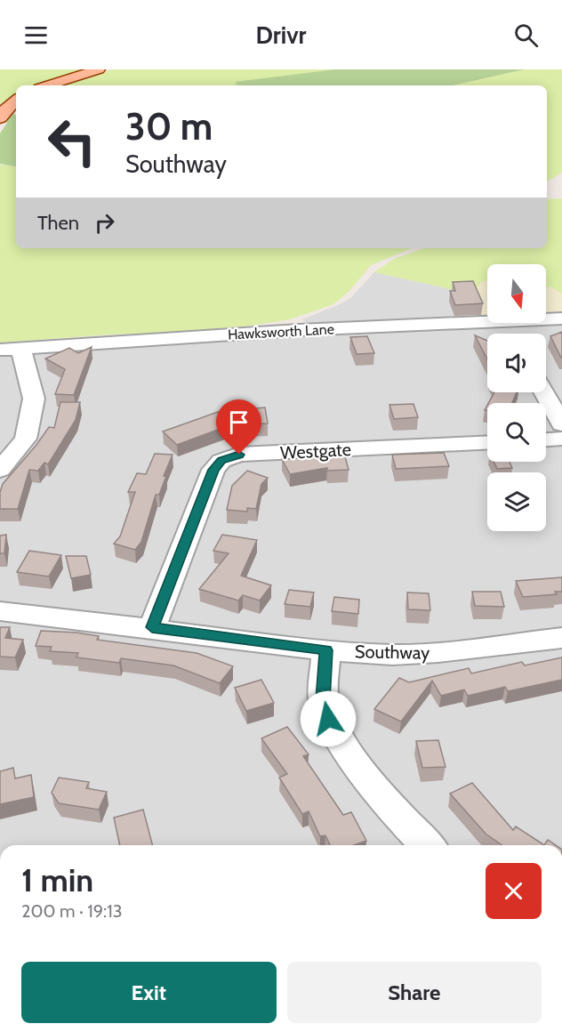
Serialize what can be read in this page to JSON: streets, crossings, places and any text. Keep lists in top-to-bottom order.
{
  "streets": {
    "street": ["Hawksworth Lane", "Westgate", "Southway"]
  },
  "crossings": [
    ["Westgate", "Southway"]
  ],
  "north": "bottom",
  "page": {
    "header": "Drivr",
    "turn": ["30 m", "Southway"],
    "then": "Then",
    "heading": ["1 min", "200 m · 19:13"],
    "buttons": ["Exit", "Share"]
  }
}
